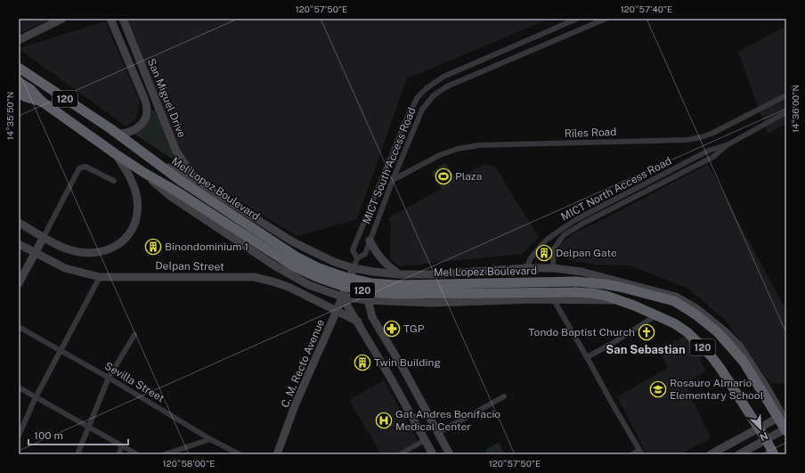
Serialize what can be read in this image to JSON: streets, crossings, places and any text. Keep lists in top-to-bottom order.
{
  "streets": {
    "highway": ["120", "Mel Lopez Boulevard"],
    "street": [
      "San Miguel Drive",
      "Riles Road",
      "MICT South Access Road",
      "MICT North Access Road",
      "Delpan Street",
      "C. M. Recto Avenue",
      "Sevilla Street"
    ]
  },
  "crossings": [
    ["San Miguel Drive", "Mel Lopez Boulevard"],
    ["Riles Road", "MICT South Access Road"],
    ["MICT South Access Road", "Mel Lopez Boulevard"],
    ["MICT South Access Road", "C. M. Recto Avenue"],
    ["Mel Lopez Boulevard", "MICT North Access Road"],
    ["Mel Lopez Boulevard", "C. M. Recto Avenue"],
    ["Delpan Street", "C. M. Recto Avenue"]
  ],
  "districts": ["San Sebastian"],
  "places": {
    "sports": ["Plaza"],
    "building": ["Binondominium 1", "Delpan Gate", "Twin Building"],
    "pharmacy": ["TGP"],
    "church": ["Tondo Baptist Church"],
    "school or university": ["Rosauro Almario Elementary School"],
    "hospital": ["Gat Andres Bonifacio Medical Center"]
  },
  "scale_bar": "100 m",
  "north": "bottom right",
  "coordinates": [
    "120°57'50\"E",
    "120°57'40\"E",
    "14°36'00\"N",
    "14°35'50\"N",
    "120°58'00\"E"
  ]
}
